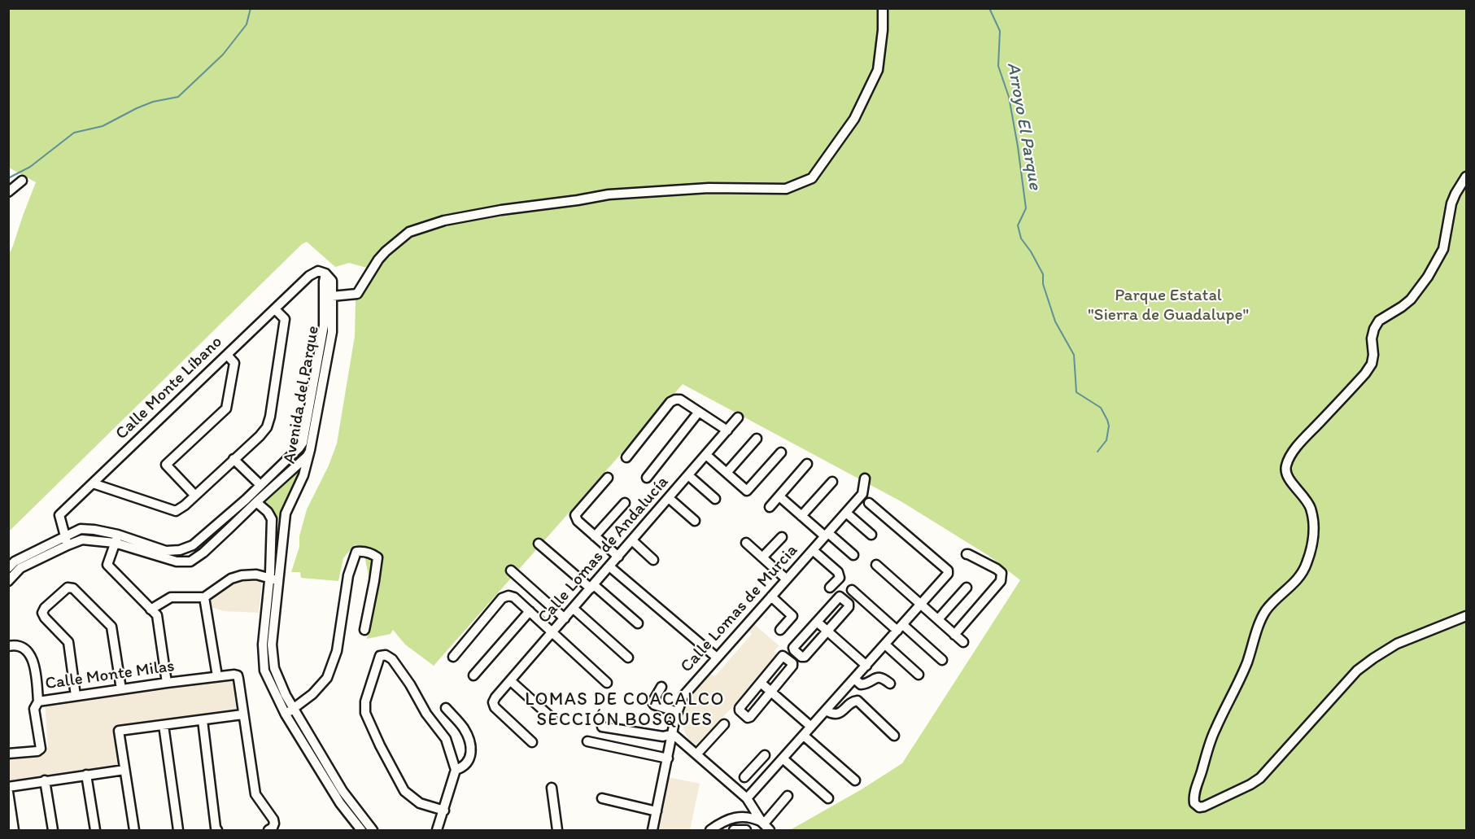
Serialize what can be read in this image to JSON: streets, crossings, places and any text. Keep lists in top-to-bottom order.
{
  "streets": {
    "street": [
      "Calle Monte Líbano",
      "Avenida del Parque",
      "Calle Lomas de Andalucía",
      "Calle Lomas de Murcia",
      "Calle Monte Milas"
    ]
  },
  "crossings": [
    ["Calle Monte Líbano", "Avenida del Parque"]
  ],
  "districts": ["LOMAS DE COACALCO SECCIÓN BOSQUES"],
  "water": ["Arroyo El Parque"],
  "parks": ["Parque Estatal \"Sierra de Guadalupe\""]
}
